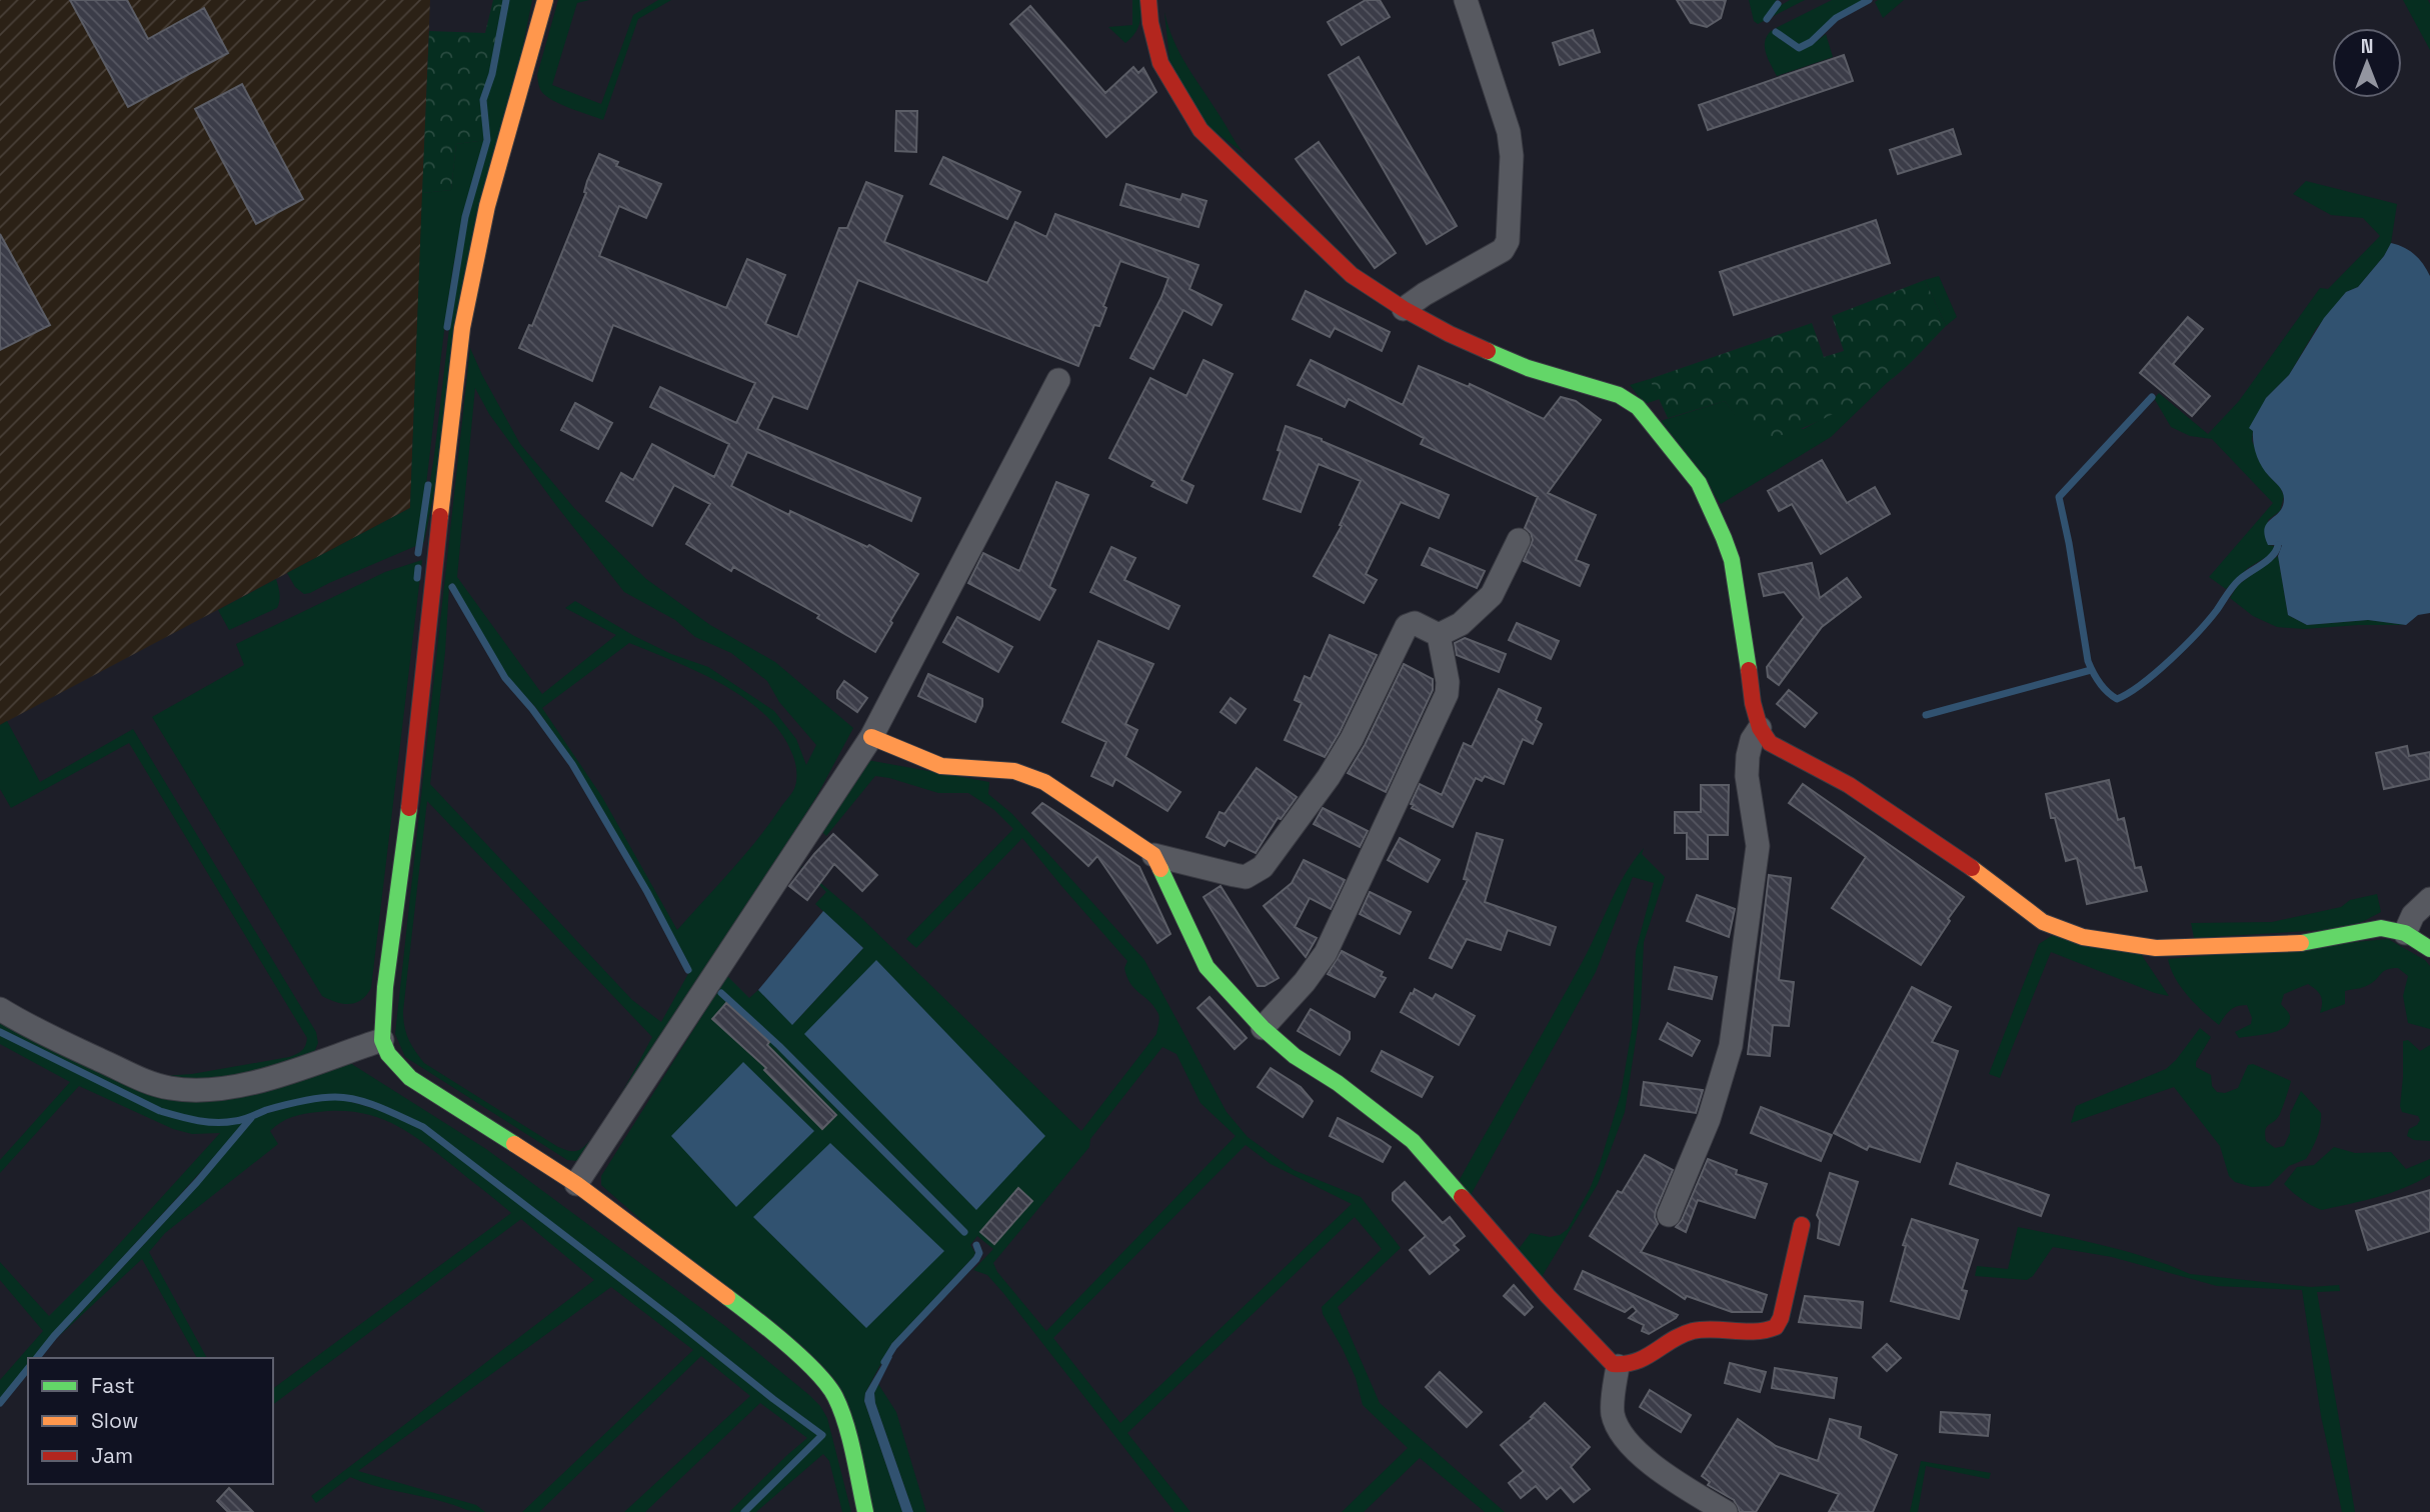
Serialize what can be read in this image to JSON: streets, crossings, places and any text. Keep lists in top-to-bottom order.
{
  "legend": ["Fast", "Slow", "Jam"],
  "north": "top"
}
